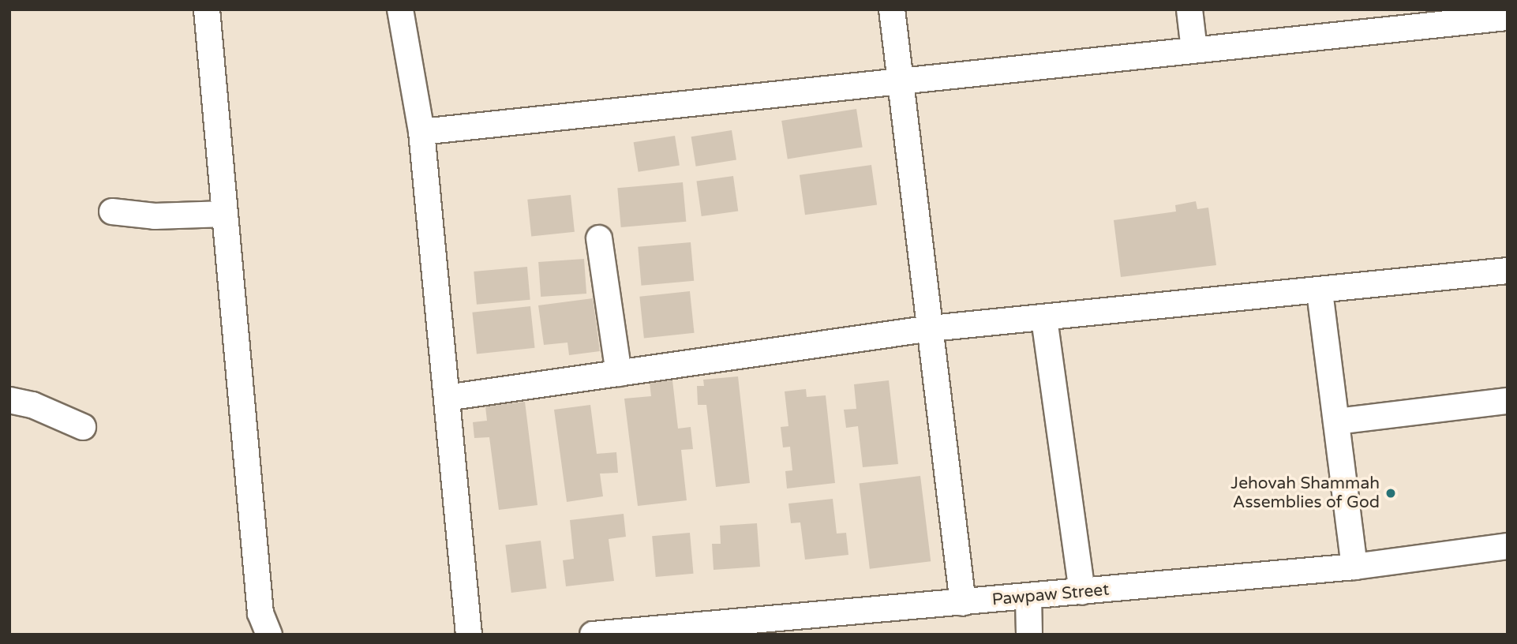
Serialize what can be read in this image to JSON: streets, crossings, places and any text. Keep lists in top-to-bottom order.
{
  "streets": {
    "street": ["Pawpaw Street"]
  },
  "places": ["Jehovah Shammah Assemblies of God"]
}
